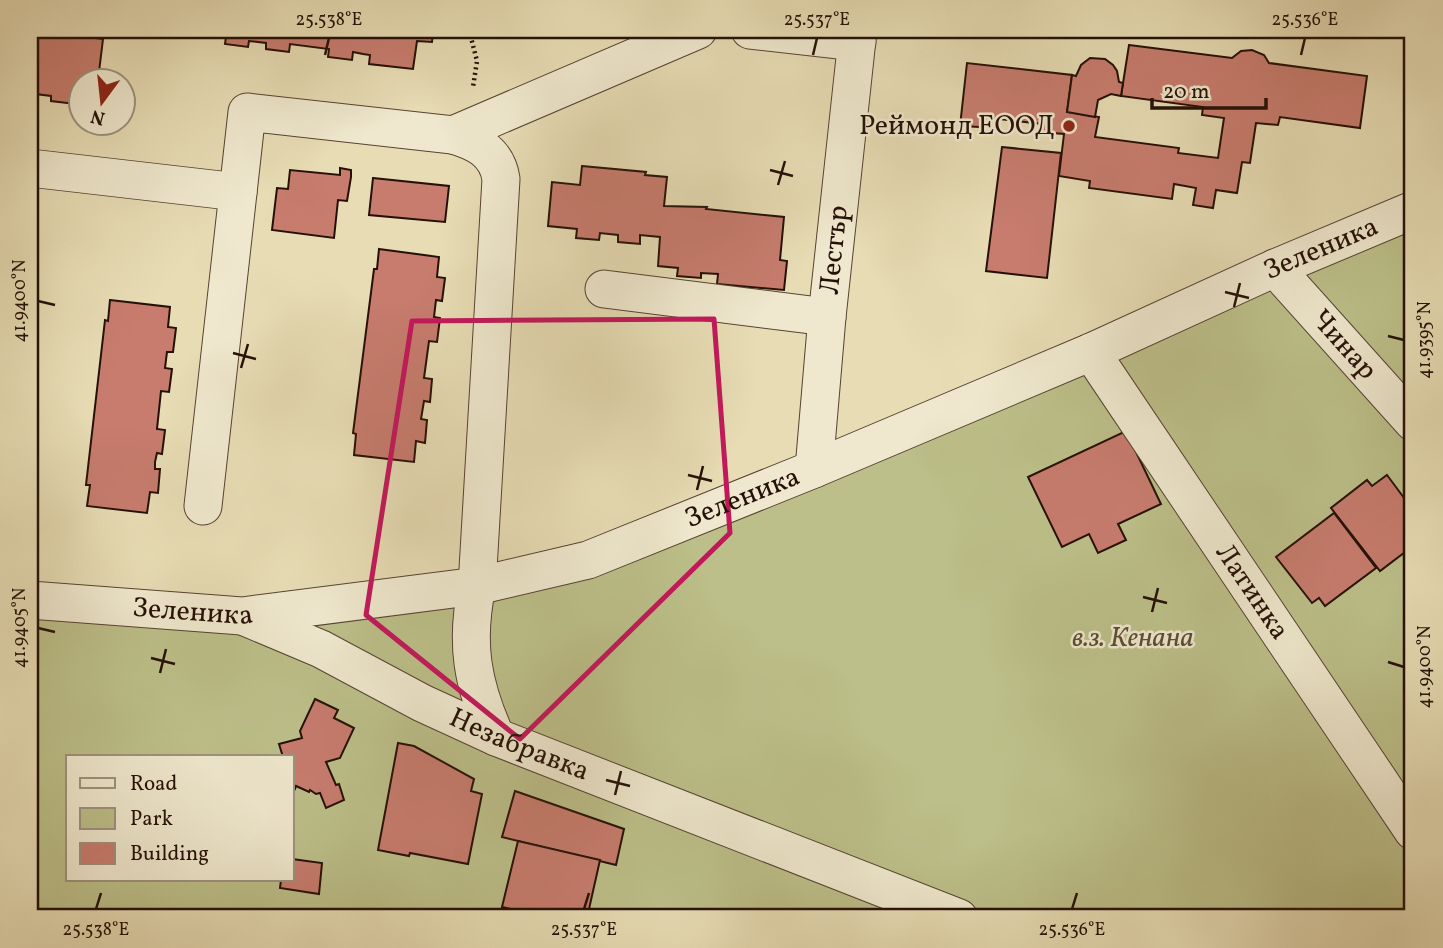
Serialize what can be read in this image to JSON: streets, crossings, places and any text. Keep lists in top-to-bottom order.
{
  "streets": {
    "street": [
      "Лестър",
      "Зеленика",
      "Чинар",
      "Латинка",
      "Незабравка"
    ]
  },
  "crossings": [
    ["Лестър", "Зеленика"],
    ["Зеленика", "Чинар"],
    ["Зеленика", "Латинка"],
    ["Зеленика", "Незабравка"]
  ],
  "parks": ["в.з. Кенана"],
  "places": ["Реймонд ЕООД"],
  "legend": ["Road", "Park", "Building"],
  "scale_bar": "20 m",
  "north": "bottom",
  "coordinates": [
    "25.538°E",
    "25.537°E",
    "25.536°E",
    "41.9400°N",
    "41.9395°N",
    "41.9405°N"
  ]
}
